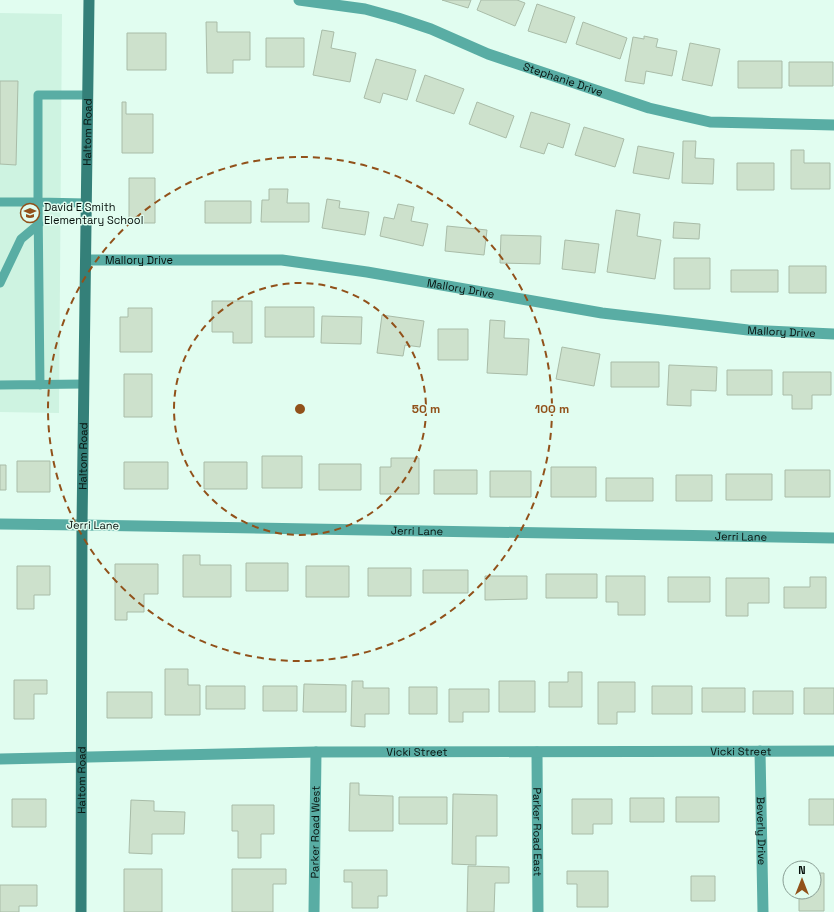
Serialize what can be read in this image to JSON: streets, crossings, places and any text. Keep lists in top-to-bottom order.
{
  "streets": {
    "main road": ["Haltom Road"],
    "street": [
      "Stephanie Drive",
      "Mallory Drive",
      "Jerri Lane",
      "Vicki Street",
      "Beverly Drive",
      "Parker Road West",
      "Parker Road East"
    ]
  },
  "crossings": [
    ["Haltom Road", "Mallory Drive"],
    ["Haltom Road", "Jerri Lane"],
    ["Haltom Road", "Vicki Street"],
    ["Vicki Street", "Beverly Drive"],
    ["Vicki Street", "Parker Road West"],
    ["Vicki Street", "Parker Road East"]
  ],
  "places": {
    "school or university": ["David E Smith Elementary School"]
  },
  "north": "top",
  "rings": ["50 m", "100 m"]
}
